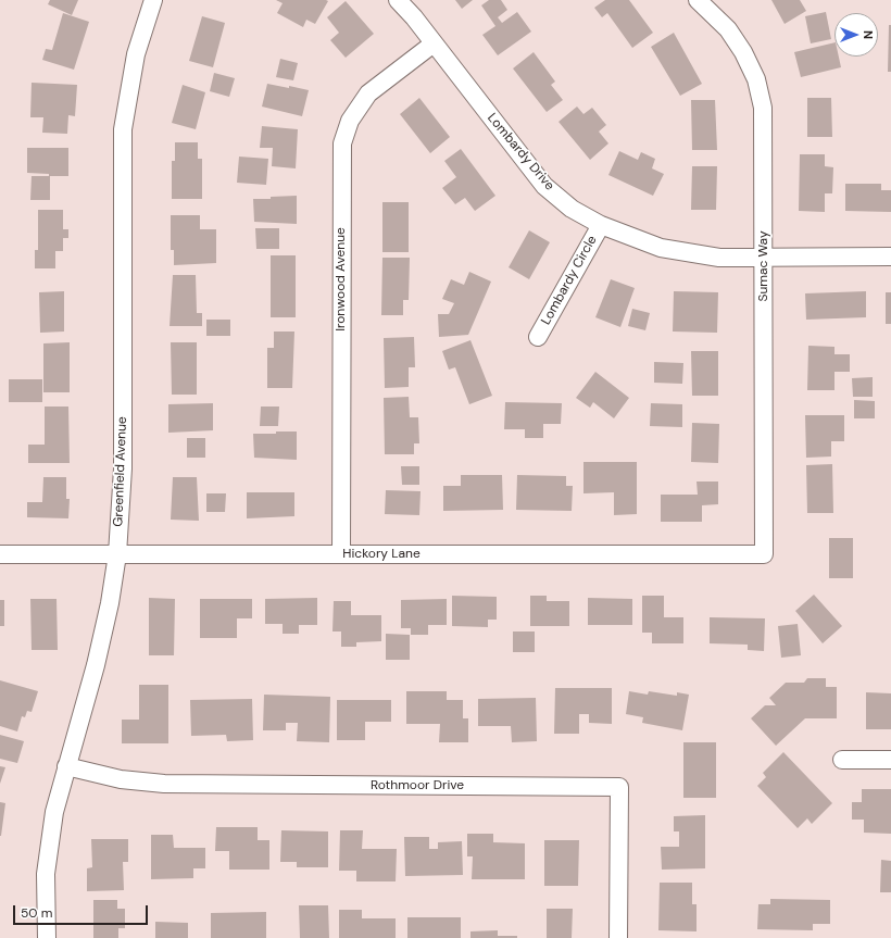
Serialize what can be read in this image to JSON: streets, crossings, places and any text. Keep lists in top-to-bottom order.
{
  "streets": {
    "street": [
      "Lombardy Drive",
      "Sumac Way",
      "Ironwood Avenue",
      "Lombardy Circle",
      "Greenfield Avenue",
      "Hickory Lane",
      "Rothmoor Drive"
    ]
  },
  "crossings": [
    ["Lombardy Drive", "Sumac Way"],
    ["Lombardy Drive", "Ironwood Avenue"],
    ["Lombardy Drive", "Lombardy Circle"],
    ["Sumac Way", "Hickory Lane"],
    ["Ironwood Avenue", "Hickory Lane"],
    ["Greenfield Avenue", "Hickory Lane"],
    ["Greenfield Avenue", "Rothmoor Drive"]
  ],
  "scale_bar": "50 m",
  "north": "right"
}
